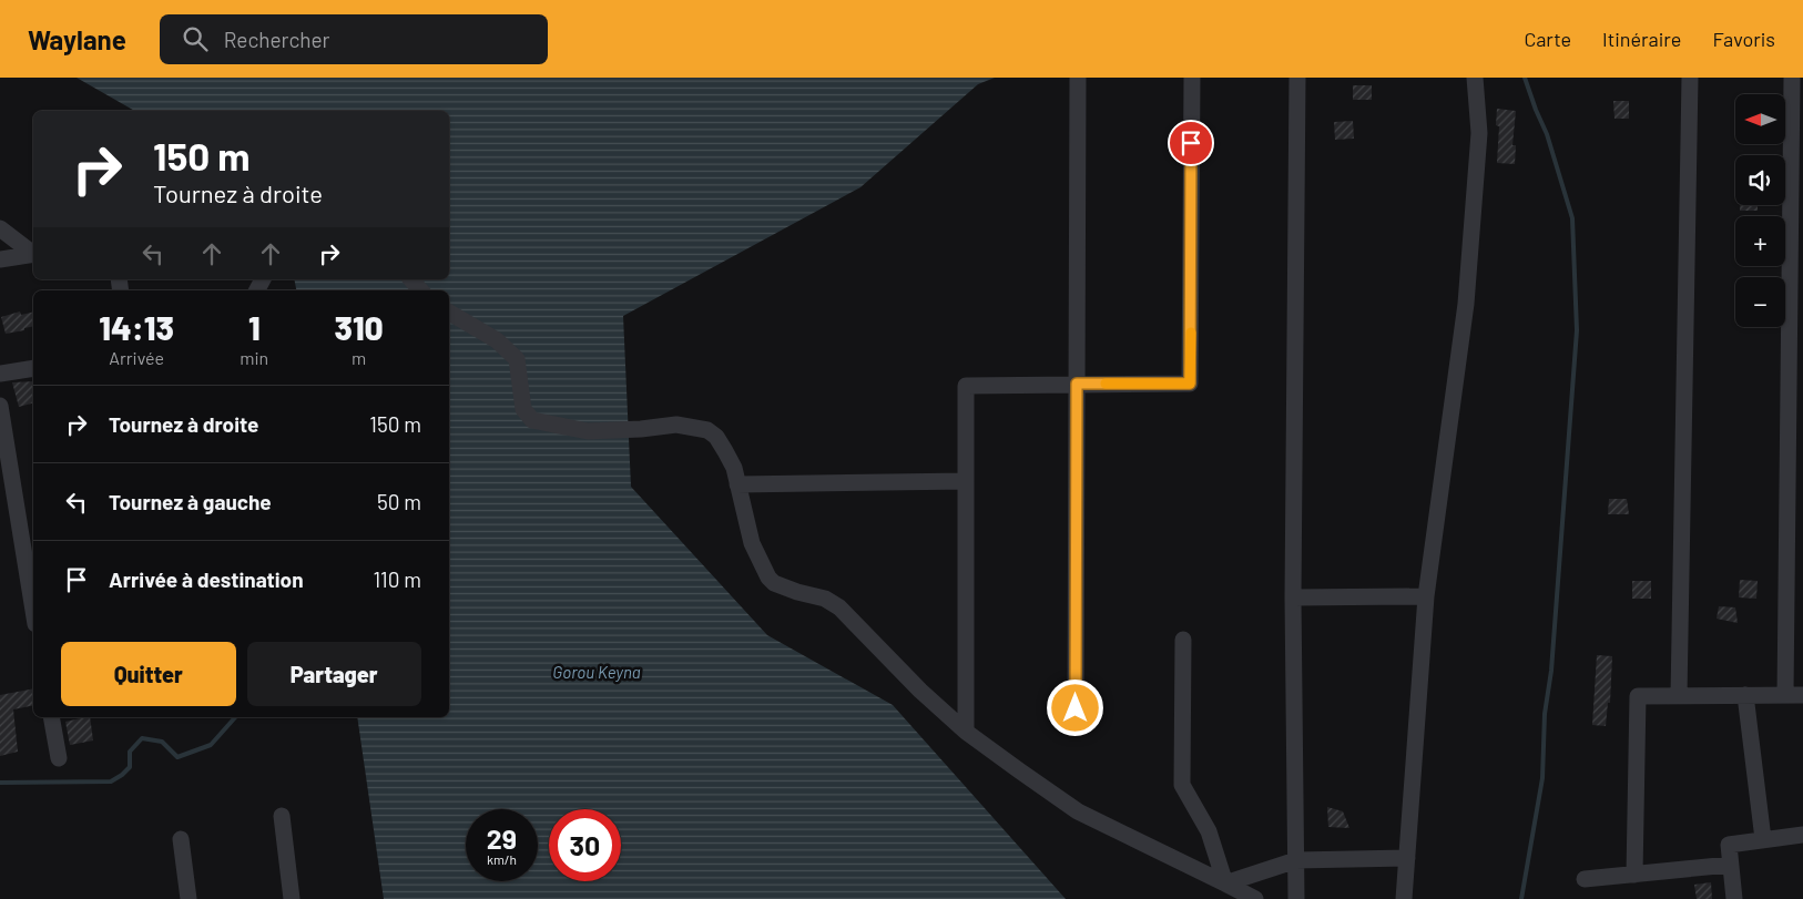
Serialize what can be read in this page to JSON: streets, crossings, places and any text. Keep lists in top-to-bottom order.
{
  "water": ["Gorou Keyna"],
  "north": "left",
  "page": {
    "header": "Waylane",
    "search": "Rechercher",
    "nav": ["Carte", "Itinéraire", "Favoris"],
    "map_buttons": ["+", "−"],
    "turn": ["150 m", "Tournez à droite"],
    "eta": [
      "14:13",
      "Arrivée",
      "1",
      "min",
      "310",
      "m"
    ],
    "list": [
      {
        "name": "Tournez à droite",
        "value": "150 m"
      },
      {
        "name": "Tournez à gauche",
        "value": "50 m"
      },
      {
        "name": "Arrivée à destination",
        "value": "110 m"
      }
    ],
    "buttons": ["Quitter", "Partager"],
    "speed": "29 km/h",
    "limit": "30"
  }
}
